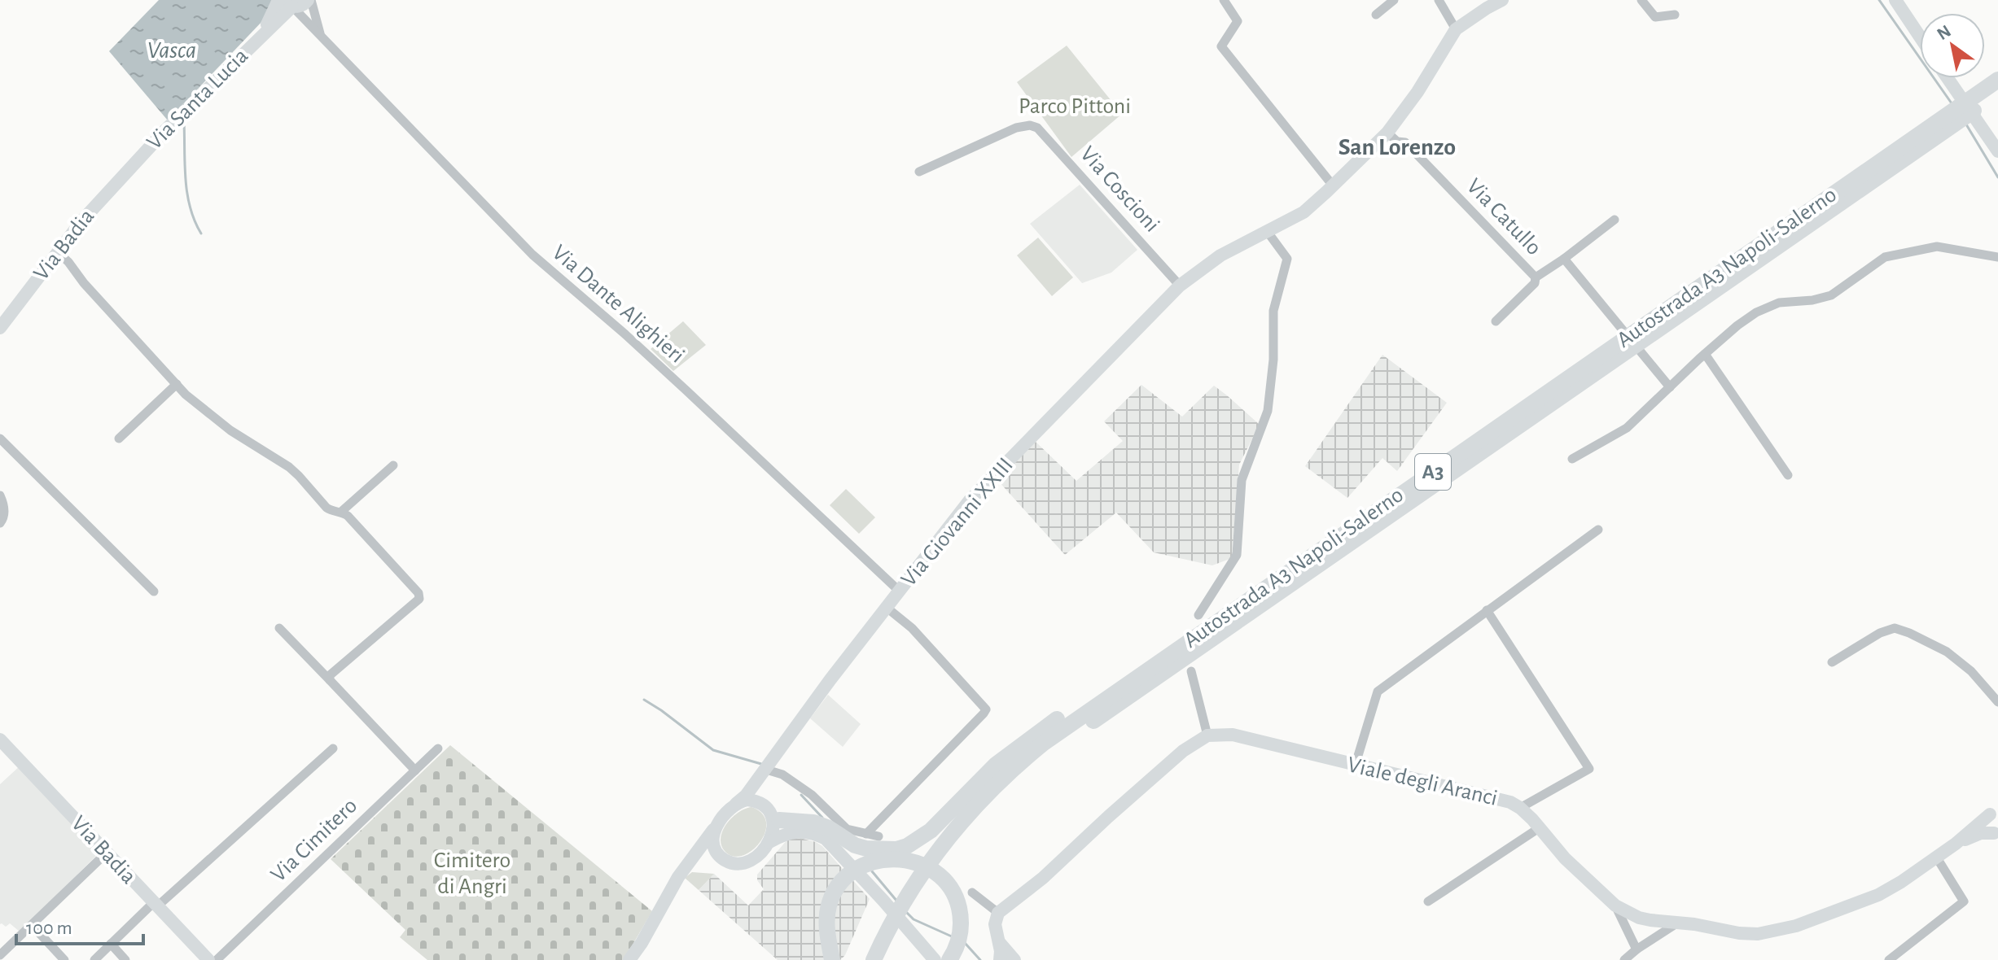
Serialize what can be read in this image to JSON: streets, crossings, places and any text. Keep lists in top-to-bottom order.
{
  "streets": {
    "highway": ["Autostrada A3 Napoli-Salerno", "A3"],
    "main road": [
      "Via Santa Lucia",
      "Via Badia",
      "Via Giovanni XXIII",
      "Viale degli Aranci"
    ],
    "street": [
      "Via Coscioni",
      "Via Catullo",
      "Via Dante Alighieri",
      "Via Cimitero"
    ]
  },
  "crossings": [
    ["Via Santa Lucia", "Via Badia"],
    ["Via Santa Lucia", "Via Dante Alighieri"],
    ["Via Coscioni", "Via Giovanni XXIII"],
    ["Via Catullo", "Via Giovanni XXIII"],
    ["Via Dante Alighieri", "Via Giovanni XXIII"]
  ],
  "districts": ["San Lorenzo"],
  "water": ["Vasca"],
  "parks": ["Parco Pittoni", "Cimitero di Angri"],
  "scale_bar": "100 m",
  "north": "top left"
}
